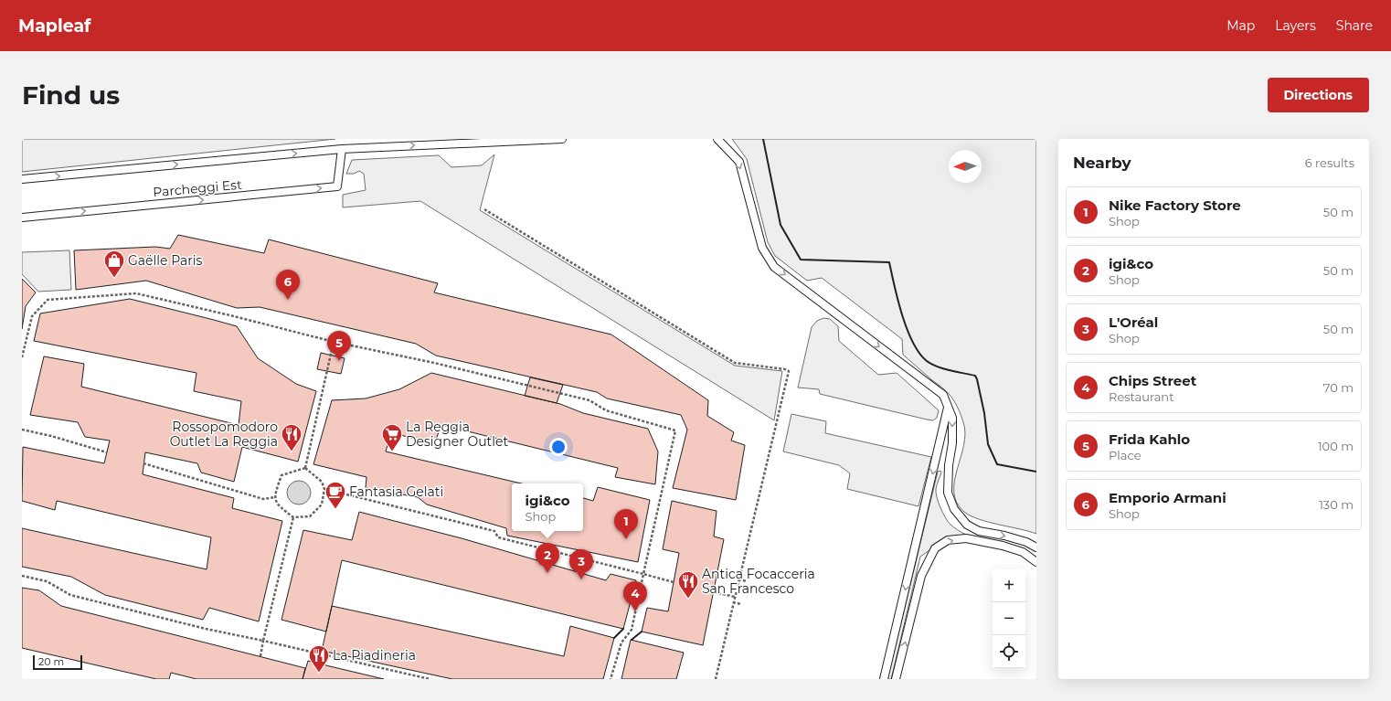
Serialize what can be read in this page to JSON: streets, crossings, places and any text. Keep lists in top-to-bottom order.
{
  "streets": {
    "lane": ["Parcheggi Est"]
  },
  "places": {
    "shop": ["Gaëlle Paris"],
    "restaurant": ["Rossopomodoro Outlet La Reggia", "Antica Focacceria San Francesco", "La Piadineria"],
    "supermarket": ["La Reggia Designer Outlet"],
    "cafe": ["Fantasia Gelati"]
  },
  "scale_bar": "20 m",
  "north": "left",
  "page": {
    "header": "Mapleaf",
    "nav": ["Map", "Layers", "Share"],
    "buttons": "Directions",
    "title": "Find us",
    "heading": ["Nearby", "6 results"],
    "list": [
      {
        "mark": "1",
        "name": "Nike Factory Store",
        "note": "Shop",
        "value": "50 m"
      },
      {
        "mark": "2",
        "name": "igi&co",
        "note": "Shop",
        "value": "50 m"
      },
      {
        "mark": "3",
        "name": "L'Oréal",
        "note": "Shop",
        "value": "50 m"
      },
      {
        "mark": "4",
        "name": "Chips Street",
        "note": "Restaurant",
        "value": "70 m"
      },
      {
        "mark": "5",
        "name": "Frida Kahlo",
        "note": "Place",
        "value": "100 m"
      },
      {
        "mark": "6",
        "name": "Emporio Armani",
        "note": "Shop",
        "value": "130 m"
      }
    ],
    "pins": [
      "6",
      "5",
      "1",
      "2",
      "3",
      "4"
    ],
    "popup": ["igi&co", "Shop"],
    "map_buttons": ["+", "−"],
    "scale": "20 m"
  }
}
